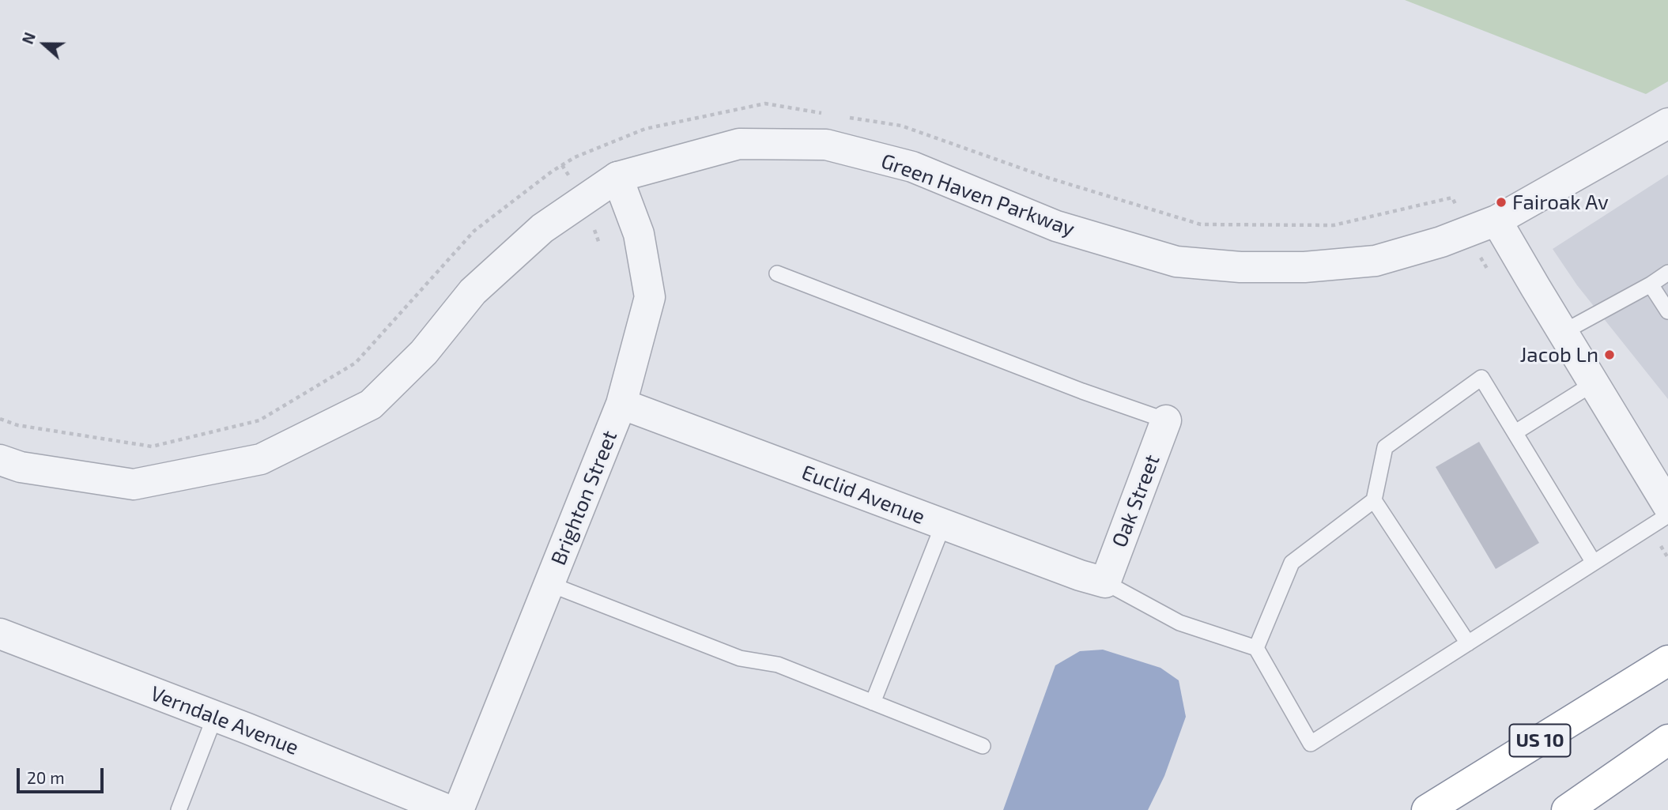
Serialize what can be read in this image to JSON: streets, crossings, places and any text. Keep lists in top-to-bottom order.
{
  "streets": {
    "highway": ["US 10"],
    "street": [
      "Green Haven Parkway",
      "Euclid Avenue",
      "Brighton Street",
      "Oak Street",
      "Verndale Avenue"
    ]
  },
  "crossings": [
    ["Green Haven Parkway", "Brighton Street"],
    ["Euclid Avenue", "Brighton Street"],
    ["Euclid Avenue", "Oak Street"]
  ],
  "places": ["Fairoak Av", "Jacob Ln"],
  "scale_bar": "20 m",
  "north": "left"
}
